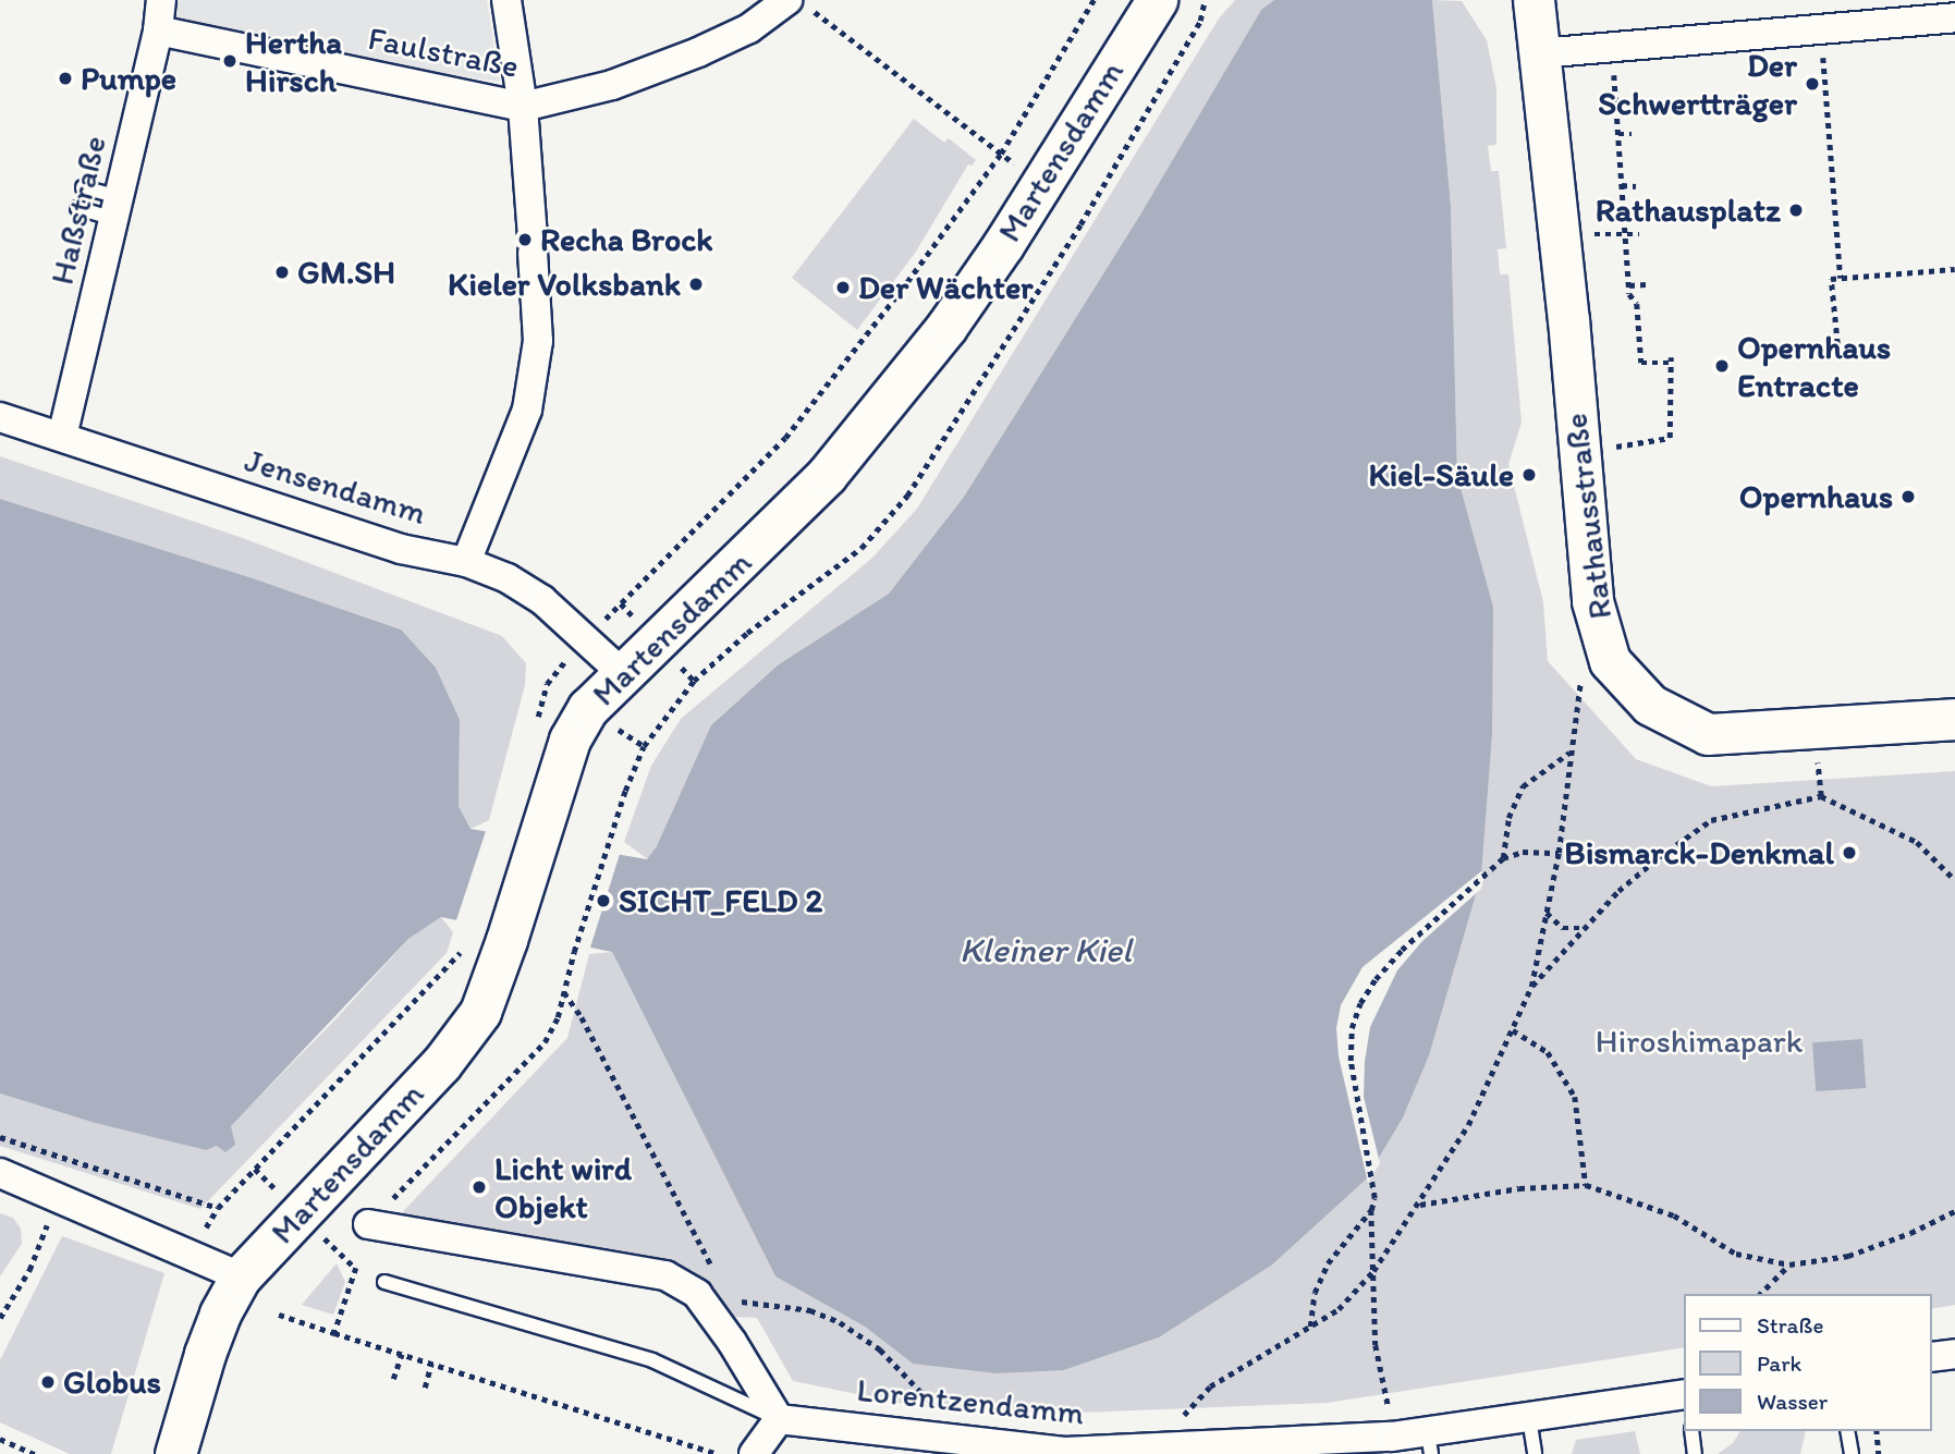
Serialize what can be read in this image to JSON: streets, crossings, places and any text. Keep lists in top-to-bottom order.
{
  "streets": {
    "street": [
      "Faulstraße",
      "Martensdamm",
      "Haßstraße",
      "Jensendamm",
      "Rathausstraße",
      "Lorentzendamm"
    ]
  },
  "crossings": [
    ["Faulstraße", "Haßstraße"],
    ["Martensdamm", "Jensendamm"],
    ["Haßstraße", "Jensendamm"]
  ],
  "water": ["Kleiner Kiel"],
  "parks": ["Hiroshimapark"],
  "places": [
    "Hertha Hirsch",
    "Pumpe",
    "Der Schwertträger",
    "Rathausplatz",
    "Recha Brock",
    "GM.SH",
    "Kieler Volksbank",
    "Der Wächter",
    "Opernhaus Entracte",
    "Kiel-Säule",
    "Opernhaus",
    "Bismarck-Denkmal",
    "SICHT_FELD 2",
    "Licht wird Objekt",
    "Globus"
  ],
  "legend": ["Straße", "Park", "Wasser"]
}
